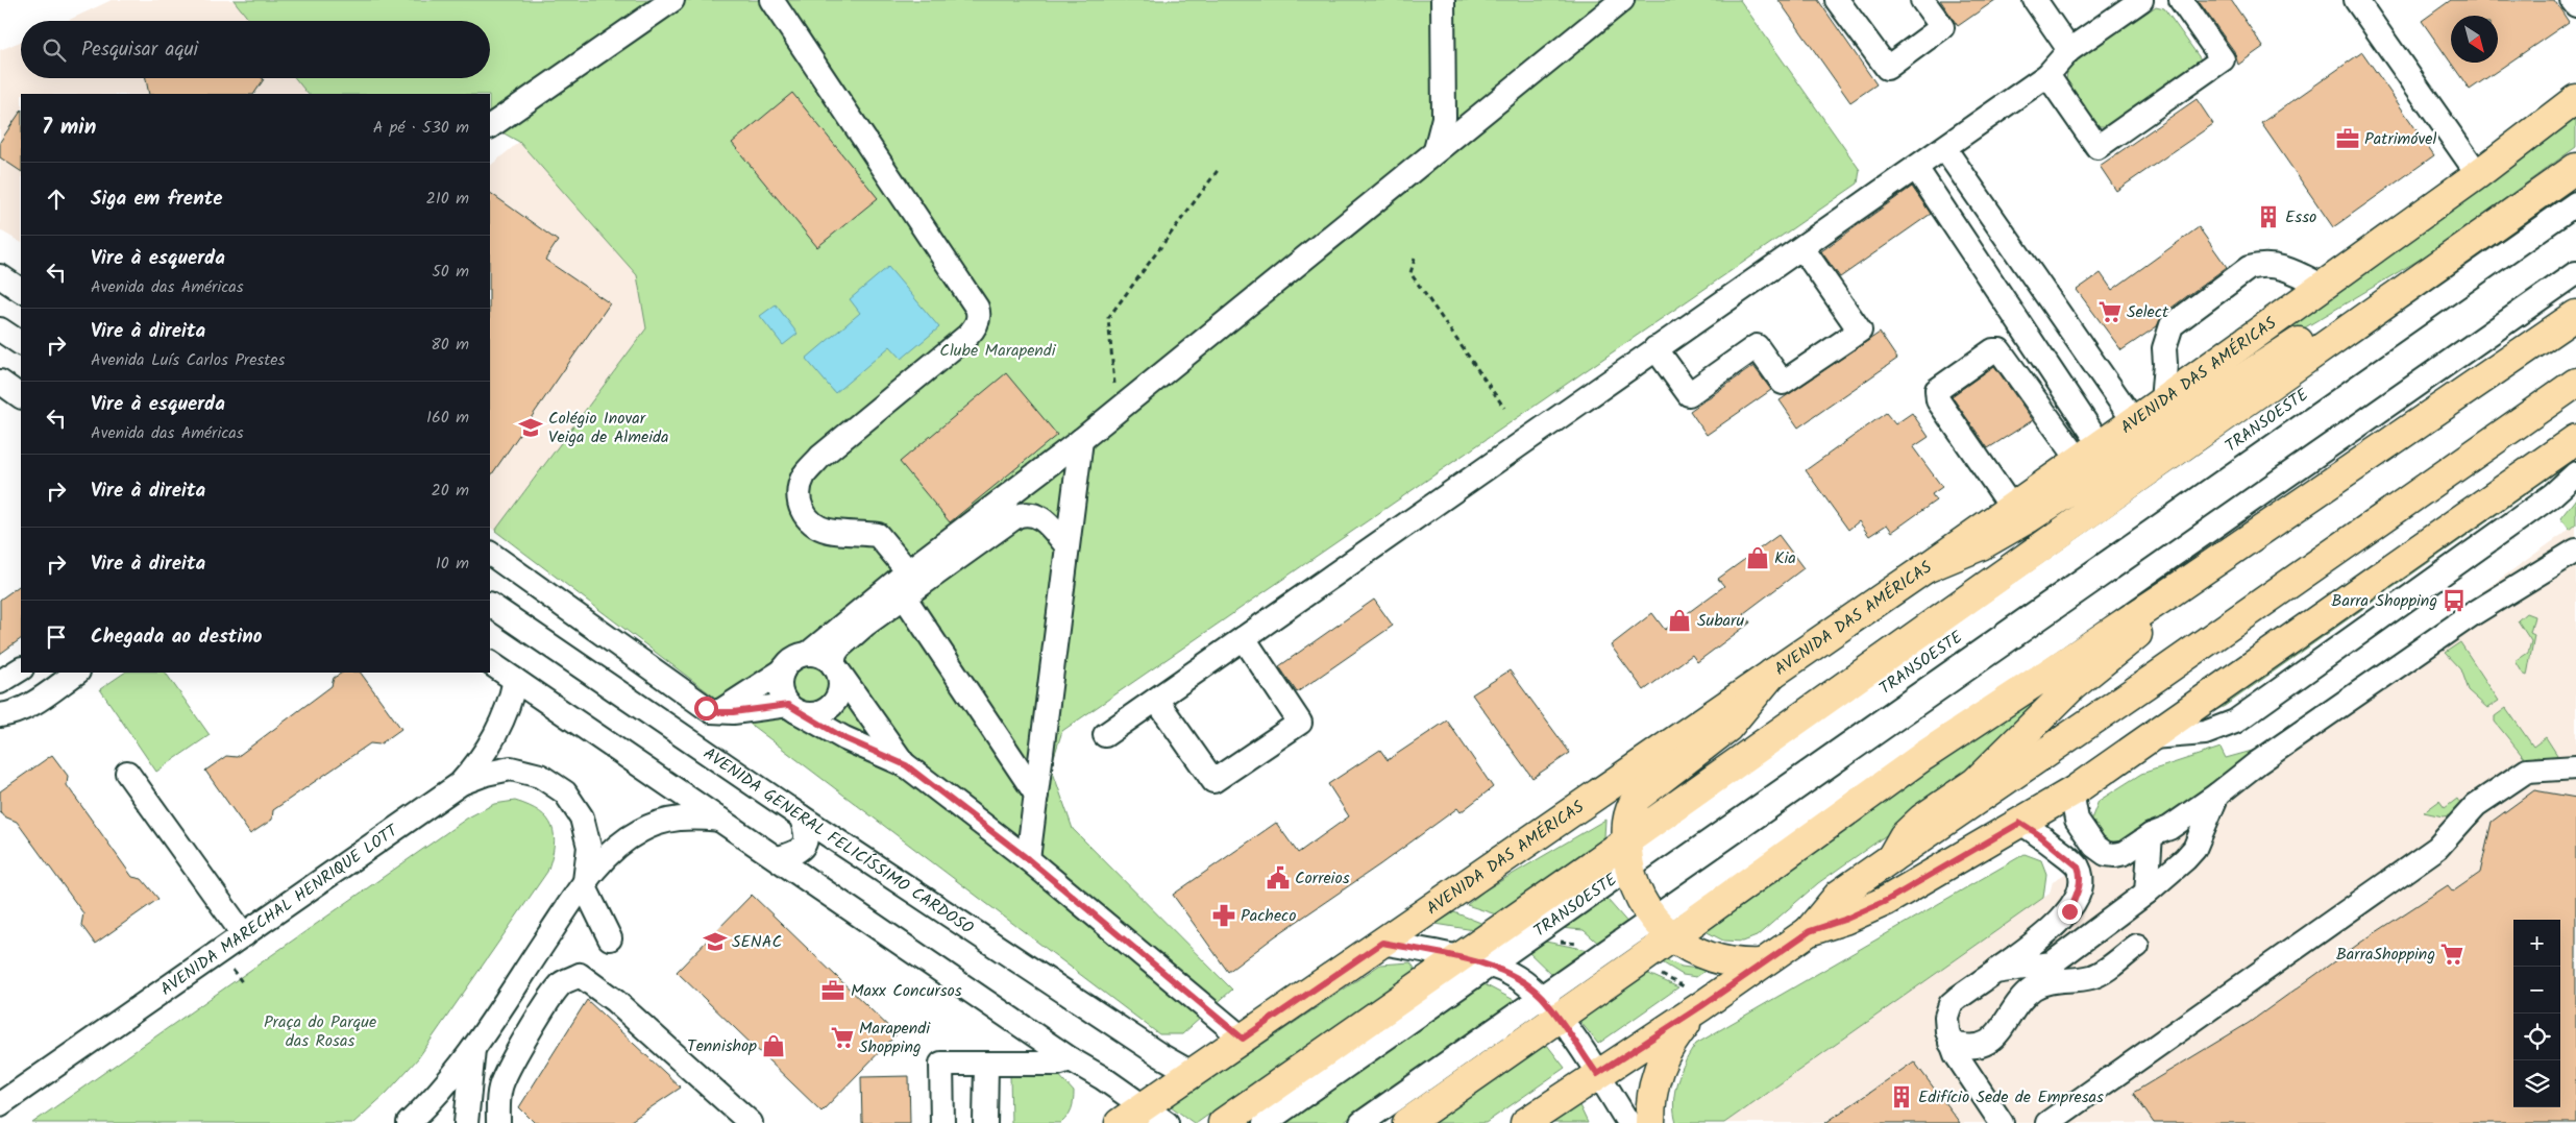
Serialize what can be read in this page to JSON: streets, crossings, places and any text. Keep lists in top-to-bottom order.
{
  "streets": {
    "main road": ["AVENIDA DAS AMÉRICAS"],
    "street": ["TRANSOESTE", "AVENIDA GENERAL FELICÍSSIMO CARDOSO", "AVENIDA MARECHAL HENRIQUE LOTT"]
  },
  "crossings": [
    ["AVENIDA DAS AMÉRICAS", "AVENIDA GENERAL FELICÍSSIMO CARDOSO"]
  ],
  "parks": ["Clube Marapendi", "Praça do Parque das Rosas"],
  "places": {
    "office": ["Patrimóvel", "Maxx Concursos"],
    "building": ["Esso", "Edifício Sede de Empresas"],
    "supermarket": ["Select", "BarraShopping", "Marapendi Shopping"],
    "school or university": ["Colégio Inovar Veiga de Almeida", "SENAC"],
    "shop": ["Kia", "Subaru", "Tennishop"],
    "bus stop": ["Barra Shopping"],
    "public building": ["Correios"],
    "pharmacy": ["Pacheco"]
  },
  "north": "bottom right",
  "page": {
    "search": "Pesquisar aqui",
    "heading": ["7 min", "A pé · 530 m"],
    "list": [
      ["Siga em frente", "210 m"],
      ["Vire à esquerda", "Avenida das Américas", "50 m"],
      ["Vire à direita", "Avenida Luís Carlos Prestes", "80 m"],
      ["Vire à esquerda", "Avenida das Américas", "160 m"],
      ["Vire à direita", "20 m"],
      ["Vire à direita", "10 m"],
      "Chegada ao destino"
    ],
    "map_buttons": ["+", "−"]
  }
}
